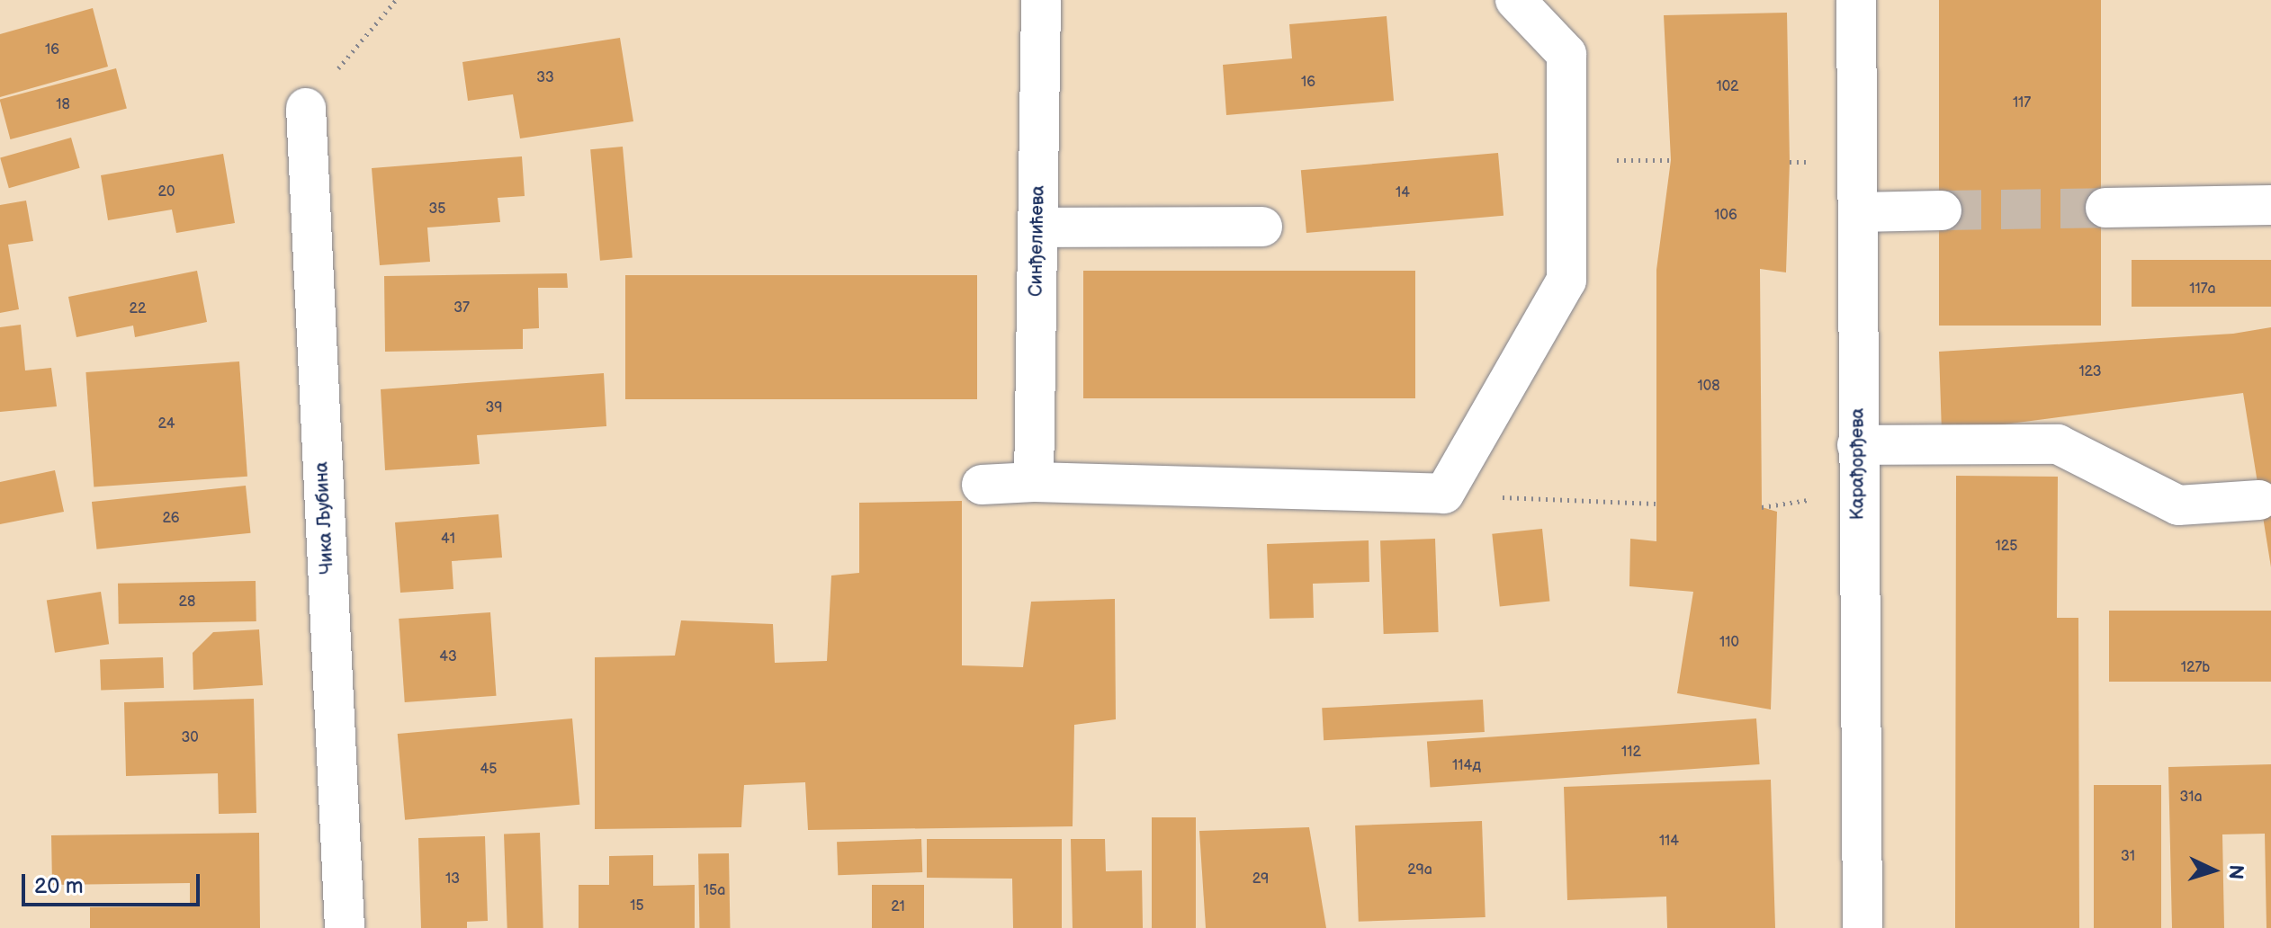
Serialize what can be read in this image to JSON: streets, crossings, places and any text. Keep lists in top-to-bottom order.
{
  "streets": {
    "street": ["Синђелићева", "Карађорђева", "Чика Љубина"]
  },
  "house_numbers": [
    "16",
    "33",
    "16",
    "102",
    "117",
    "18",
    "20",
    "14",
    "35",
    "106",
    "117a",
    "37",
    "22",
    "123",
    "108",
    "39",
    "24",
    "26",
    "41",
    "125",
    "28",
    "110",
    "43",
    "127b",
    "30",
    "112",
    "114д",
    "45",
    "31a",
    "114",
    "31",
    "29a",
    "13",
    "29",
    "15a",
    "15",
    "21"
  ],
  "scale_bar": "20 m",
  "north": "right"
}
